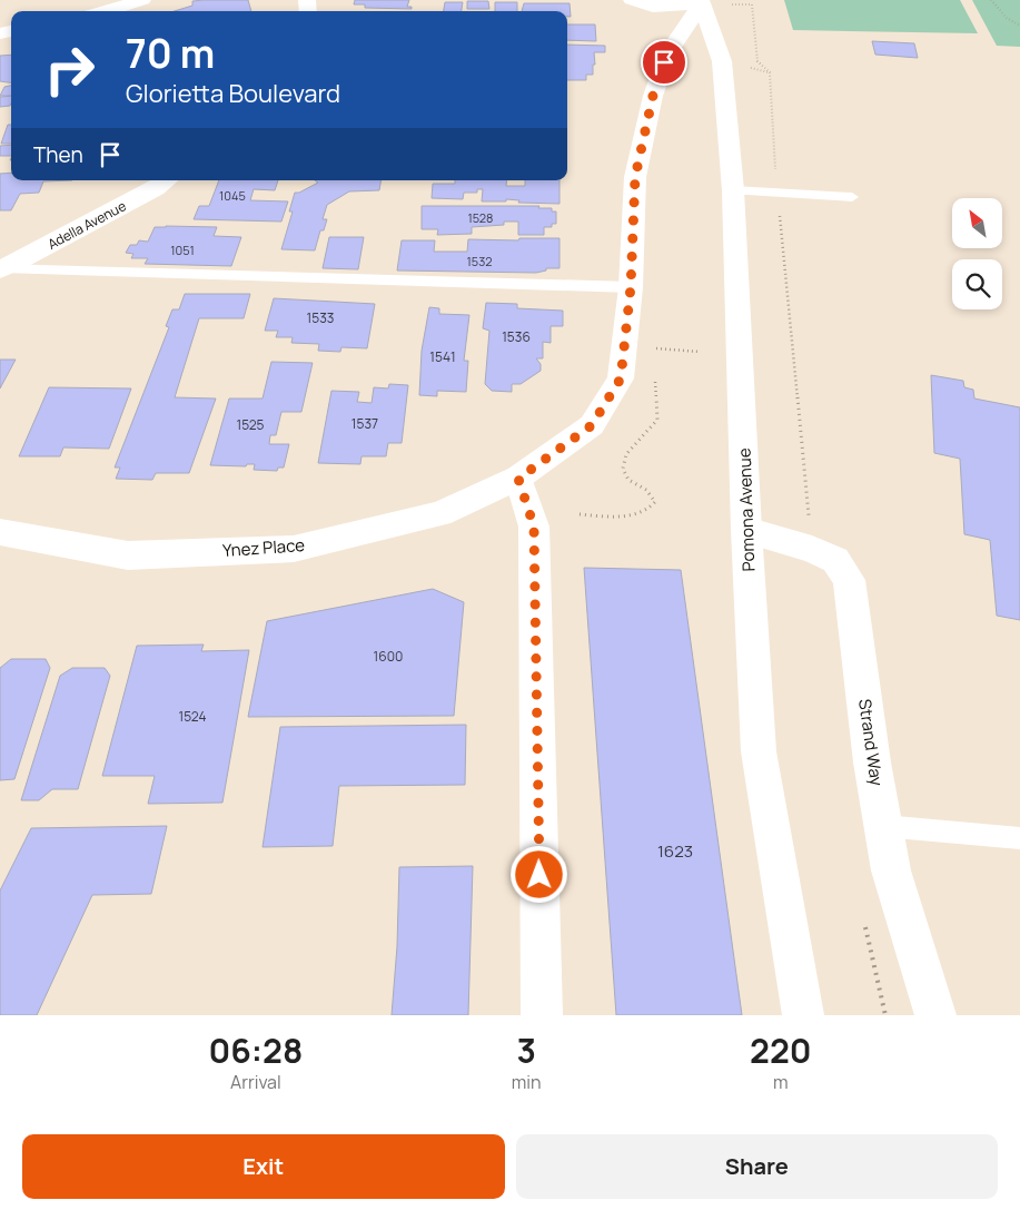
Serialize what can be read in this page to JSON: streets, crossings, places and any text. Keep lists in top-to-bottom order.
{
  "streets": {
    "street": [
      "Adella Avenue",
      "Pomona Avenue",
      "Ynez Place",
      "Strand Way"
    ]
  },
  "crossings": [
    ["Pomona Avenue", "Ynez Place"],
    ["Pomona Avenue", "Strand Way"]
  ],
  "house_numbers": [
    "1045",
    "1528",
    "1051",
    "1532",
    "1533",
    "1536",
    "1541",
    "1537",
    "1525",
    "1600",
    "1524",
    "1623"
  ],
  "north": "top left",
  "page": {
    "turn": ["70 m", "Glorietta Boulevard"],
    "then": "Then",
    "eta": [
      "06:28",
      "Arrival",
      "3",
      "min",
      "220",
      "m"
    ],
    "buttons": ["Exit", "Share"]
  }
}
